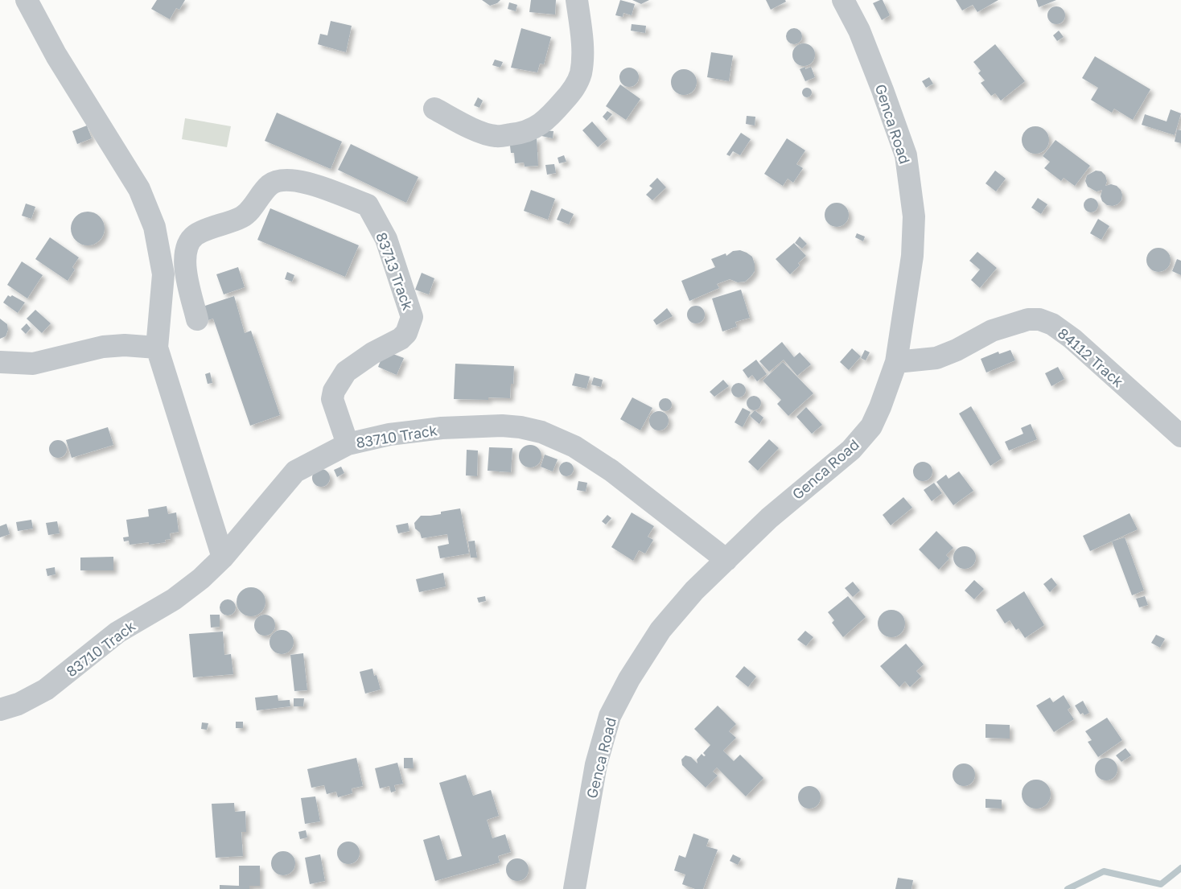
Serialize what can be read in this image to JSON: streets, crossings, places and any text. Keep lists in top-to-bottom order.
{
  "streets": {
    "street": [
      "Genca Road",
      "83713 Track",
      "84112 Track",
      "83710 Track"
    ]
  },
  "crossings": [
    ["Genca Road", "84112 Track"],
    ["Genca Road", "83710 Track"],
    ["83713 Track", "83710 Track"]
  ]
}
